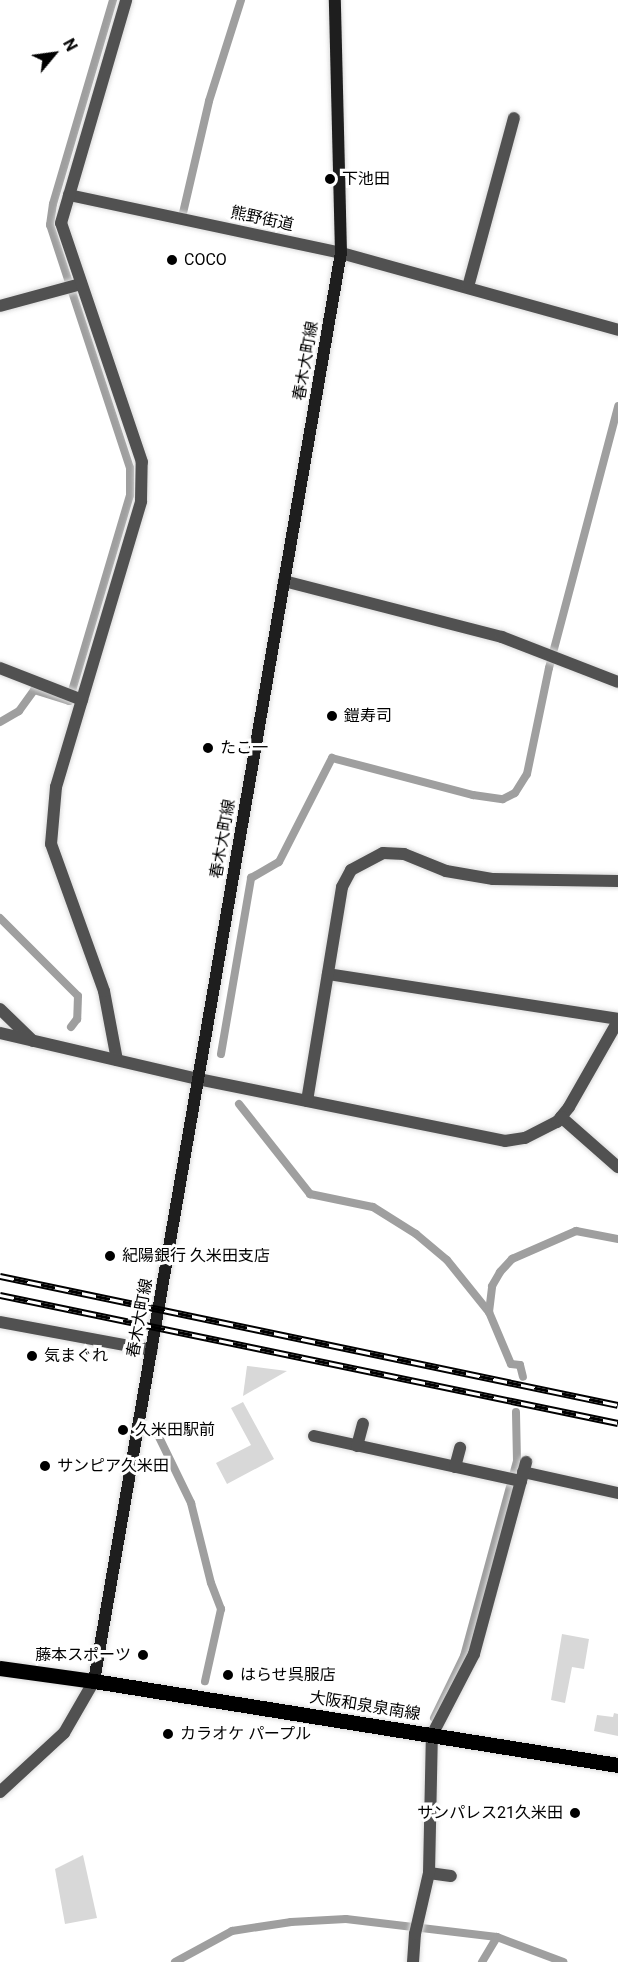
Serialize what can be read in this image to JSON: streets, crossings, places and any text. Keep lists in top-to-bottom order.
{
  "streets": {
    "main road": ["春木大町線", "大阪和泉泉南線"],
    "street": ["熊野街道"]
  },
  "crossings": [
    ["熊野街道", "春木大町線"],
    ["春木大町線", "大阪和泉泉南線"]
  ],
  "places": [
    "下池田",
    "COCO",
    "鎧寿司",
    "たこ一",
    "紀陽銀行 久米田支店",
    "気まぐれ",
    "久米田駅前",
    "サンピア久米田",
    "藤本スポーツ",
    "はらせ呉服店",
    "カラオケ パープル",
    "サンパレス21久米田"
  ],
  "north": "top right"
}
